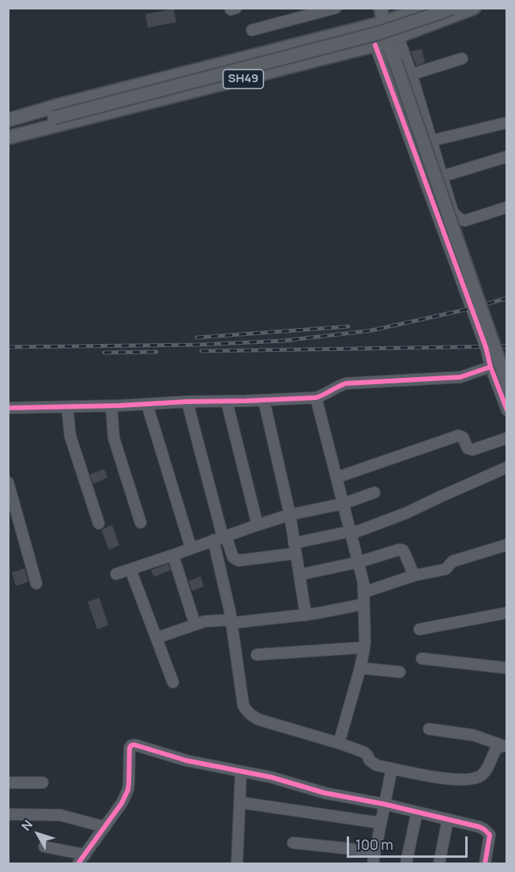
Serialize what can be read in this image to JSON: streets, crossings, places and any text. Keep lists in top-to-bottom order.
{
  "streets": {
    "main road": ["SH49"]
  },
  "scale_bar": "100 m",
  "north": "top left"
}
